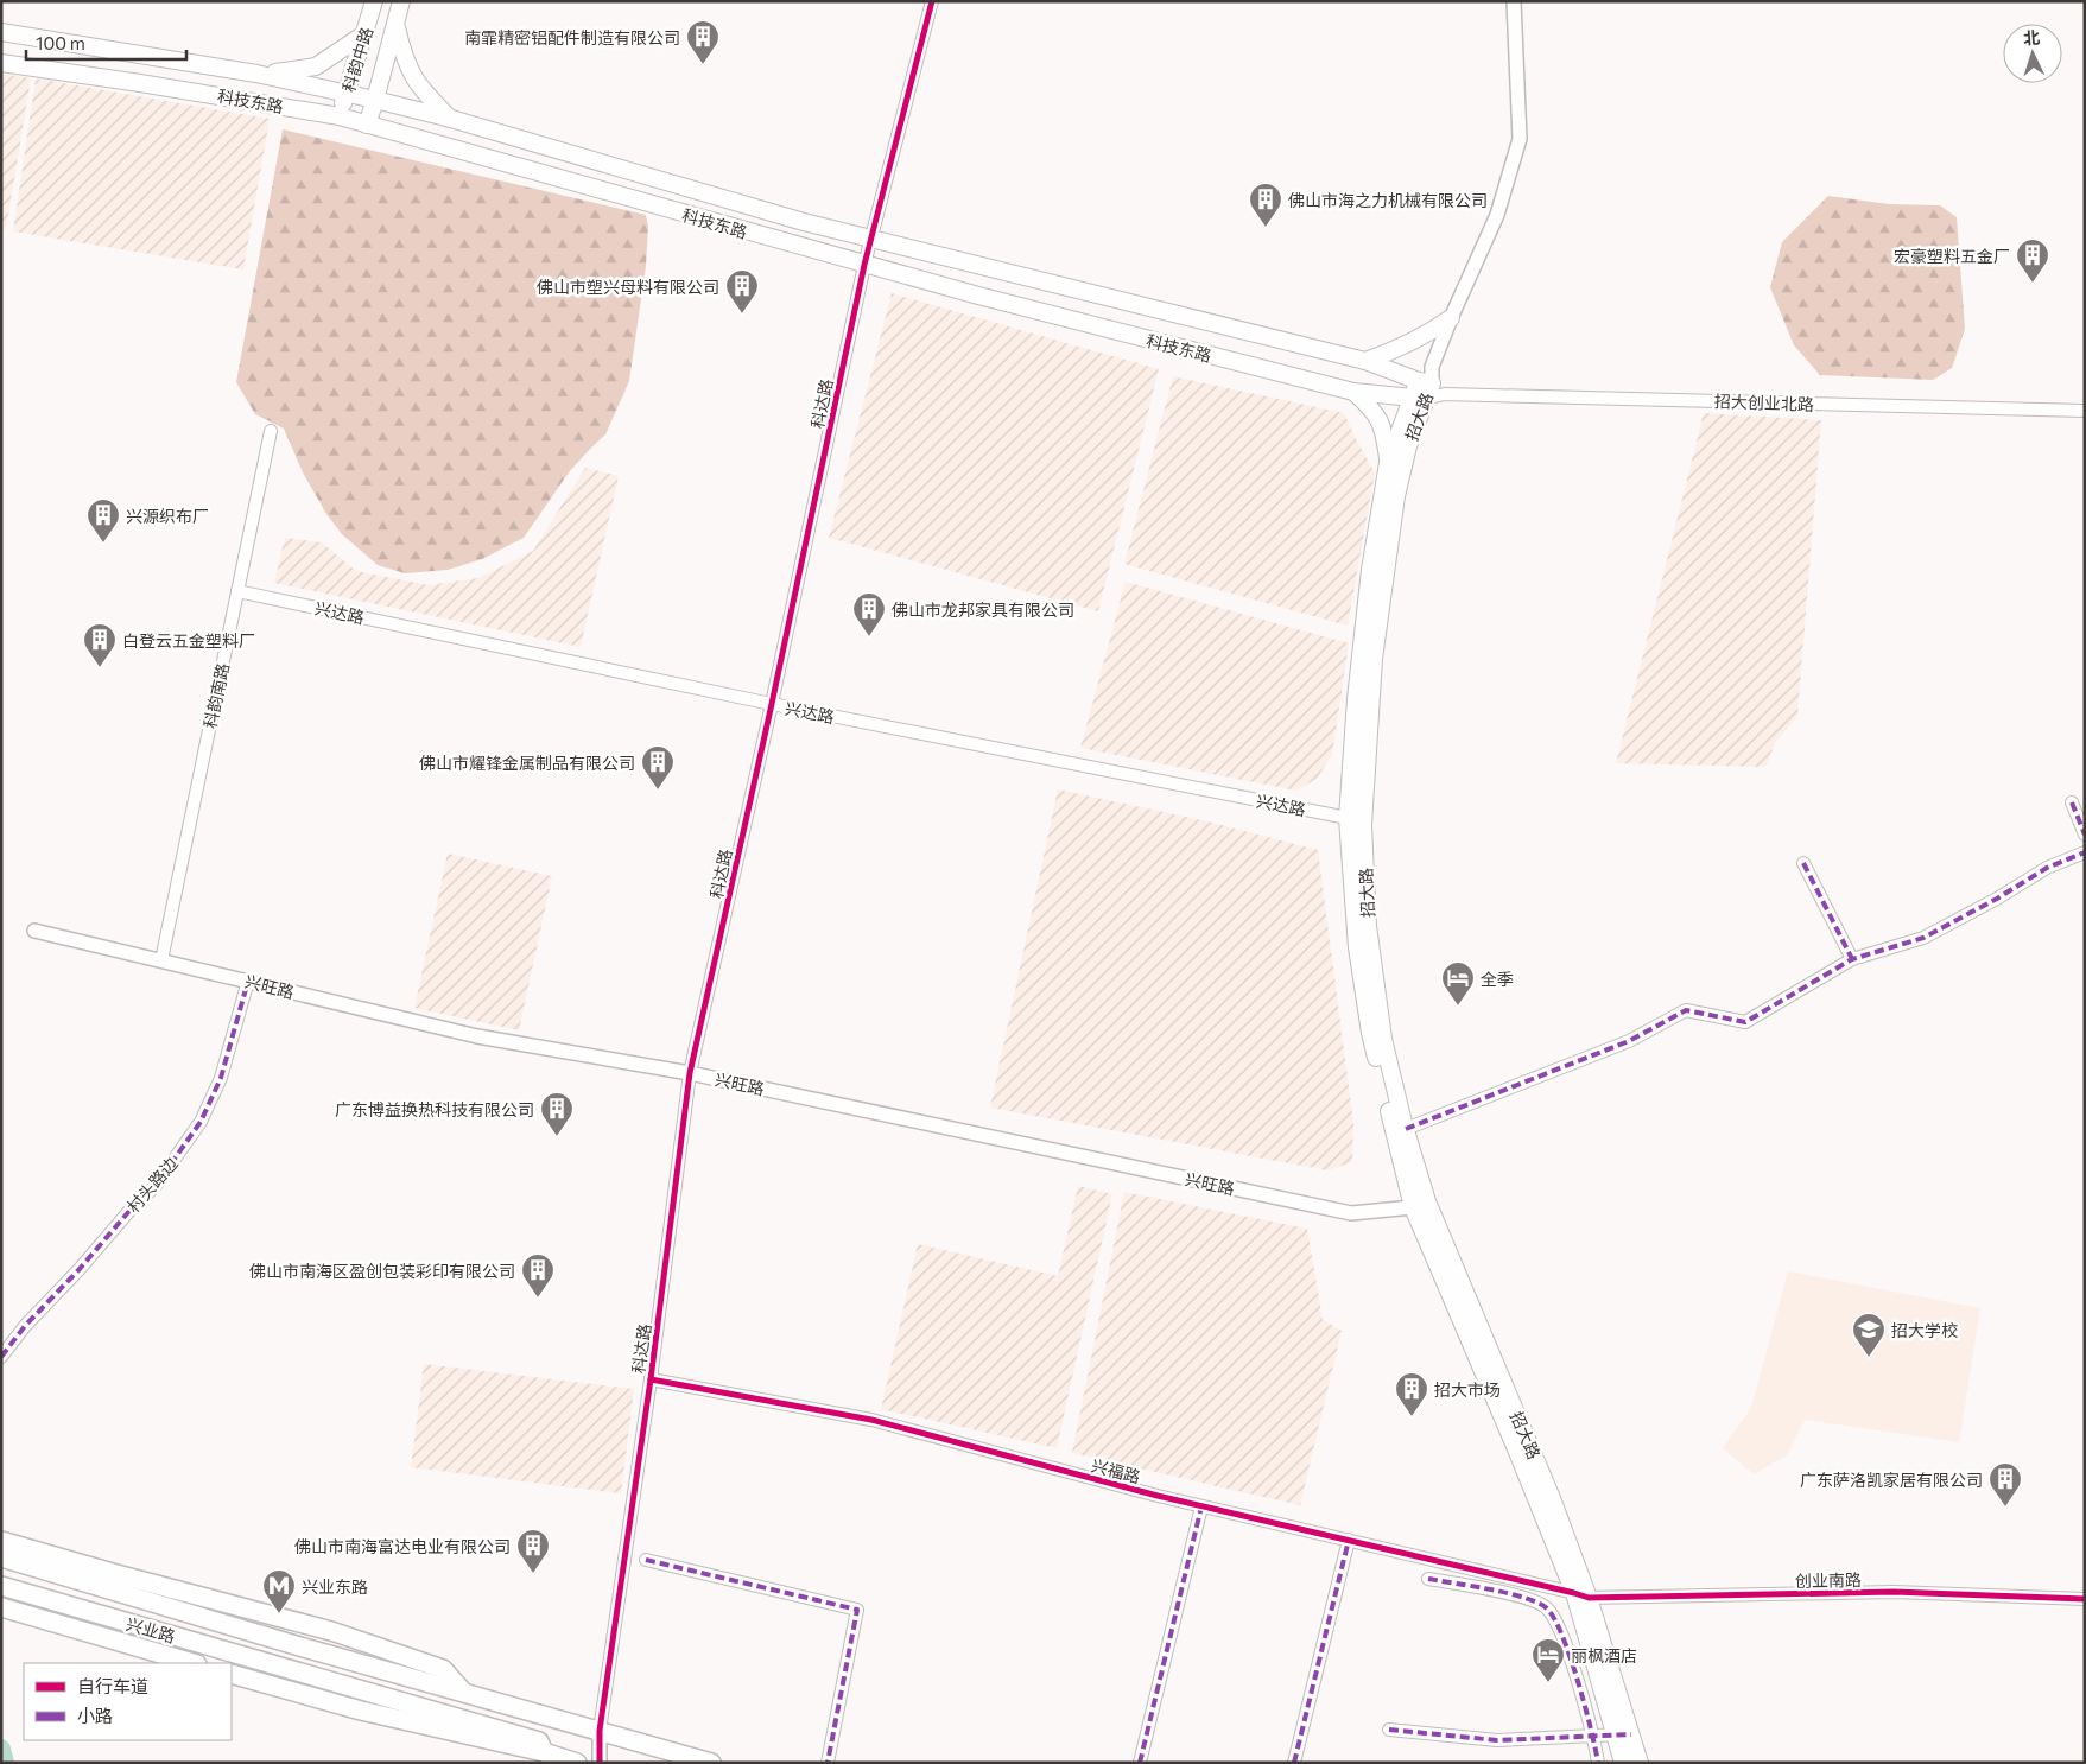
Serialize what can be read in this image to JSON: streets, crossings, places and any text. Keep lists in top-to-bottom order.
{
  "streets": {
    "main road": [
      "科韵中路",
      "科技东路",
      "招大路",
      "兴业路"
    ],
    "street": [
      "招大创业北路",
      "科达路",
      "兴达路",
      "科韵南路",
      "兴旺路",
      "村头路边",
      "兴福路",
      "创业南路"
    ]
  },
  "crossings": [
    ["科韵中路", "科技东路"],
    ["科技东路", "招大创业北路"],
    ["科技东路", "科达路"],
    ["科技东路", "招大路"],
    ["招大创业北路", "招大路"],
    ["科达路", "兴达路"],
    ["科达路", "兴旺路"],
    ["科达路", "兴福路"],
    ["招大路", "兴达路"],
    ["招大路", "兴旺路"],
    ["招大路", "兴福路"],
    ["招大路", "创业南路"],
    ["兴达路", "科韵南路"],
    ["科韵南路", "兴旺路"],
    ["兴旺路", "村头路边"],
    ["兴福路", "创业南路"]
  ],
  "places": {
    "building": [
      "南霏精密铝配件制造有限公司",
      "佛山市海之力机械有限公司",
      "宏豪塑料五金厂",
      "佛山市塑兴母料有限公司",
      "兴源织布厂",
      "佛山市龙邦家具有限公司",
      "白登云五金塑料厂",
      "佛山市耀锋金属制品有限公司",
      "广东博益换热科技有限公司",
      "佛山市南海区盈创包装彩印有限公司",
      "招大市场",
      "广东萨洛凯家居有限公司",
      "佛山市南海富达电业有限公司"
    ],
    "hotel": ["全季", "丽枫酒店"],
    "school or university": ["招大学校"],
    "metro station": ["兴业东路"]
  },
  "legend": ["自行车道", "小路"],
  "scale_bar": "100 m",
  "north": "top"
}
